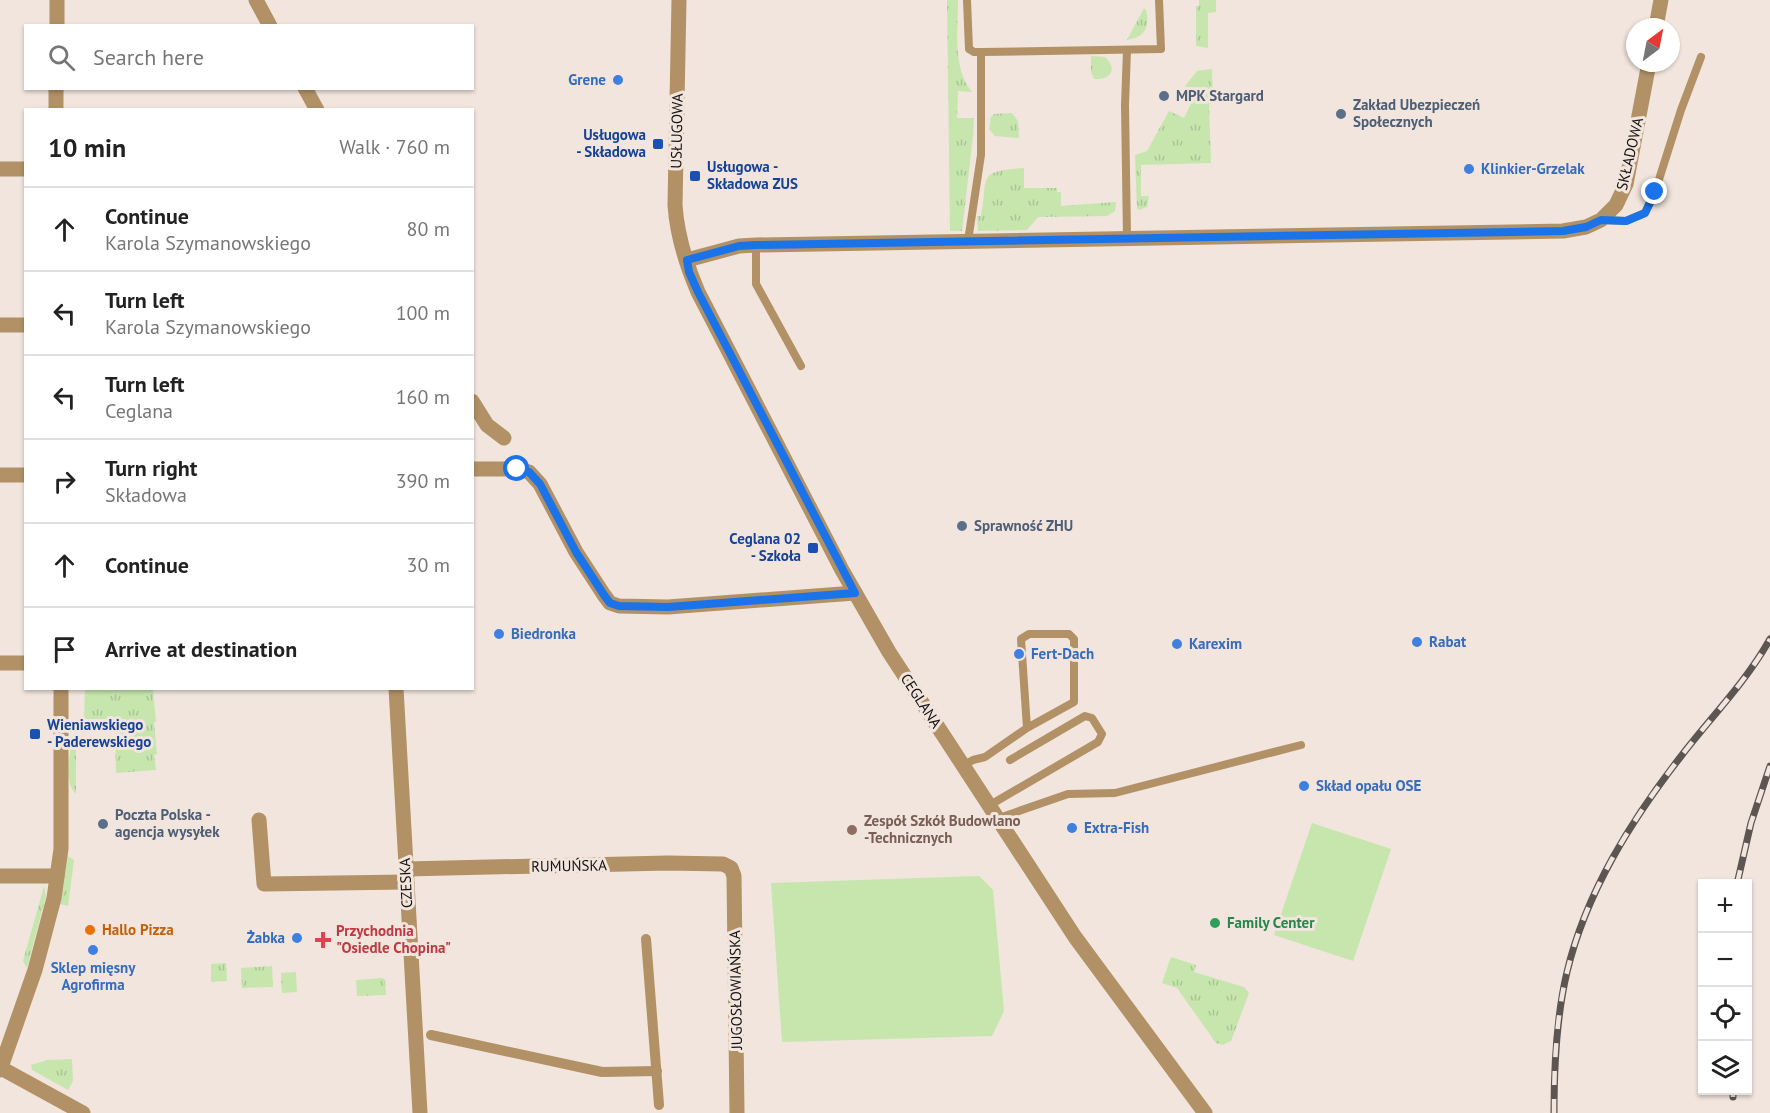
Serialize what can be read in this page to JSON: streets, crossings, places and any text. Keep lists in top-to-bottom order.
{
  "streets": {
    "street": [
      "USŁUGOWA",
      "SKŁADOWA",
      "CEGLANA",
      "RUMUŃSKA",
      "CZESKA",
      "JUGOSŁOWIAŃSKA"
    ]
  },
  "crossings": [
    ["USŁUGOWA", "CEGLANA"],
    ["RUMUŃSKA", "CZESKA"],
    ["RUMUŃSKA", "JUGOSŁOWIAŃSKA"]
  ],
  "places": {
    "other": [
      "Grene",
      "MPK Stargard",
      "Zakład Ubezpieczeń Społecznych",
      "Klinkier-Grzelak",
      "Sprawność ZHU",
      "Biedronka",
      "Rabat",
      "Karexim",
      "Fert-Dach",
      "Skład opału OSE",
      "Poczta Polska - agencja wysyłek",
      "Extra-Fish",
      "Zespół Szkół Budowlano -Technicznych",
      "Family Center",
      "Hallo Pizza",
      "Żabka",
      "Sklep mięsny Agrofirma"
    ],
    "transit": [
      "Usługowa - Składowa",
      "Usługowa - Składowa ZUS",
      "Ceglana 02 - Szkoła",
      "Wieniawskiego - Paderewskiego"
    ],
    "health": ["Przychodnia \"Osiedle Chopina\""]
  },
  "north": "top right",
  "page": {
    "search": "Search here",
    "heading": ["10 min", "Walk · 760 m"],
    "list": [
      ["Continue", "Karola Szymanowskiego", "80 m"],
      ["Turn left", "Karola Szymanowskiego", "100 m"],
      ["Turn left", "Ceglana", "160 m"],
      ["Turn right", "Składowa", "390 m"],
      ["Continue", "30 m"],
      "Arrive at destination"
    ],
    "map_buttons": ["+", "−"]
  }
}
